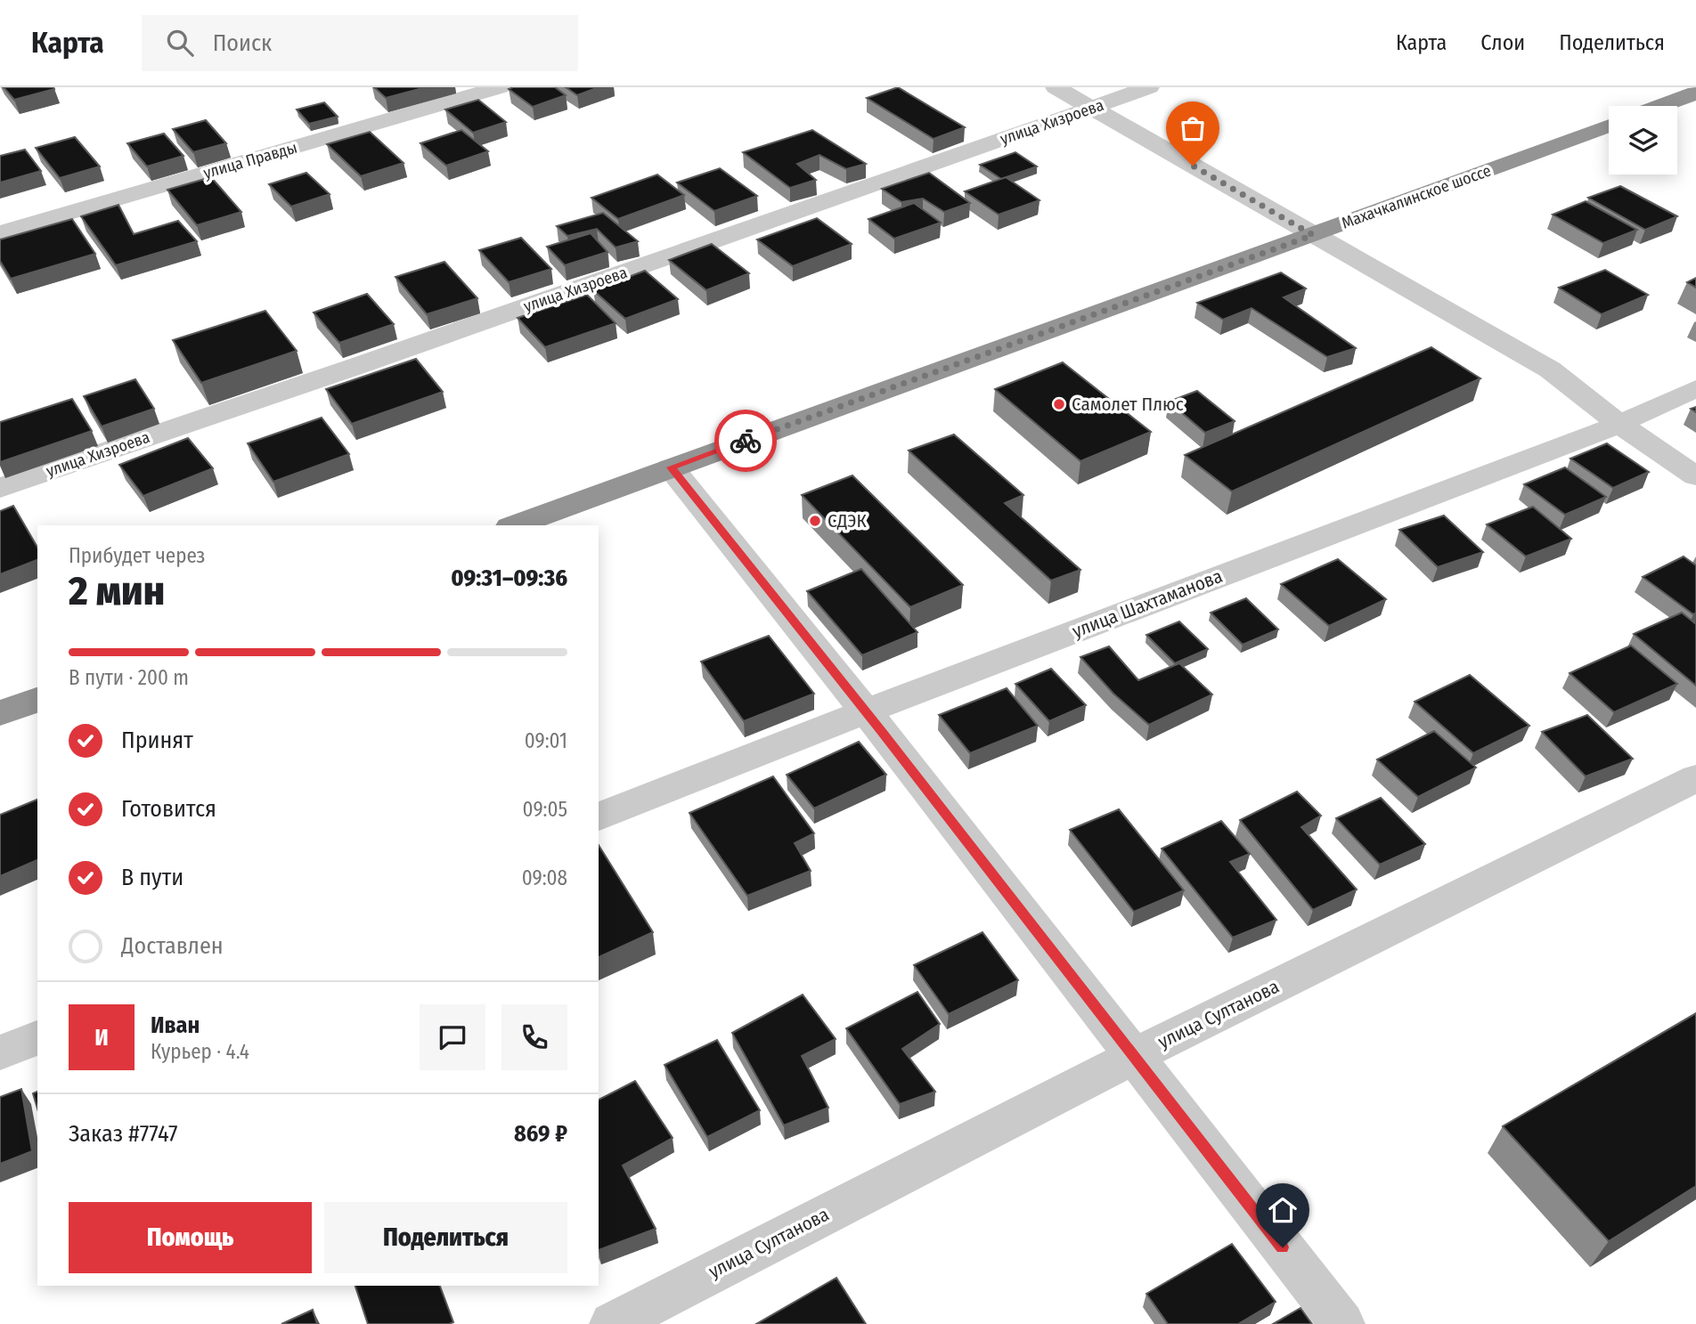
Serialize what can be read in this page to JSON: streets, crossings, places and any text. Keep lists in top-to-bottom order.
{
  "streets": {
    "highway": ["Махачкалинское шоссе"],
    "street": [
      "улица Хизроева",
      "улица Правды",
      "улица Шахтаманова",
      "улица Султанова"
    ]
  },
  "places": ["Самолет Плюс", "СДЭК"],
  "page": {
    "header": "Карта",
    "search": "Поиск",
    "nav": ["Карта", "Слои", "Поделиться"],
    "heading": ["2 мин", "Прибудет через", "09:31–09:36"],
    "panel": [
      "Иван",
      "Курьер · 4.4",
      "Заказ #7747",
      "869 ₽"
    ],
    "bar": "В пути · 200 m",
    "list": [
      ["Принят", "09:01"],
      ["Готовится", "09:05"],
      ["В пути", "09:08"],
      "Доставлен"
    ],
    "round": "И",
    "buttons": ["Помощь", "Поделиться"]
  }
}
